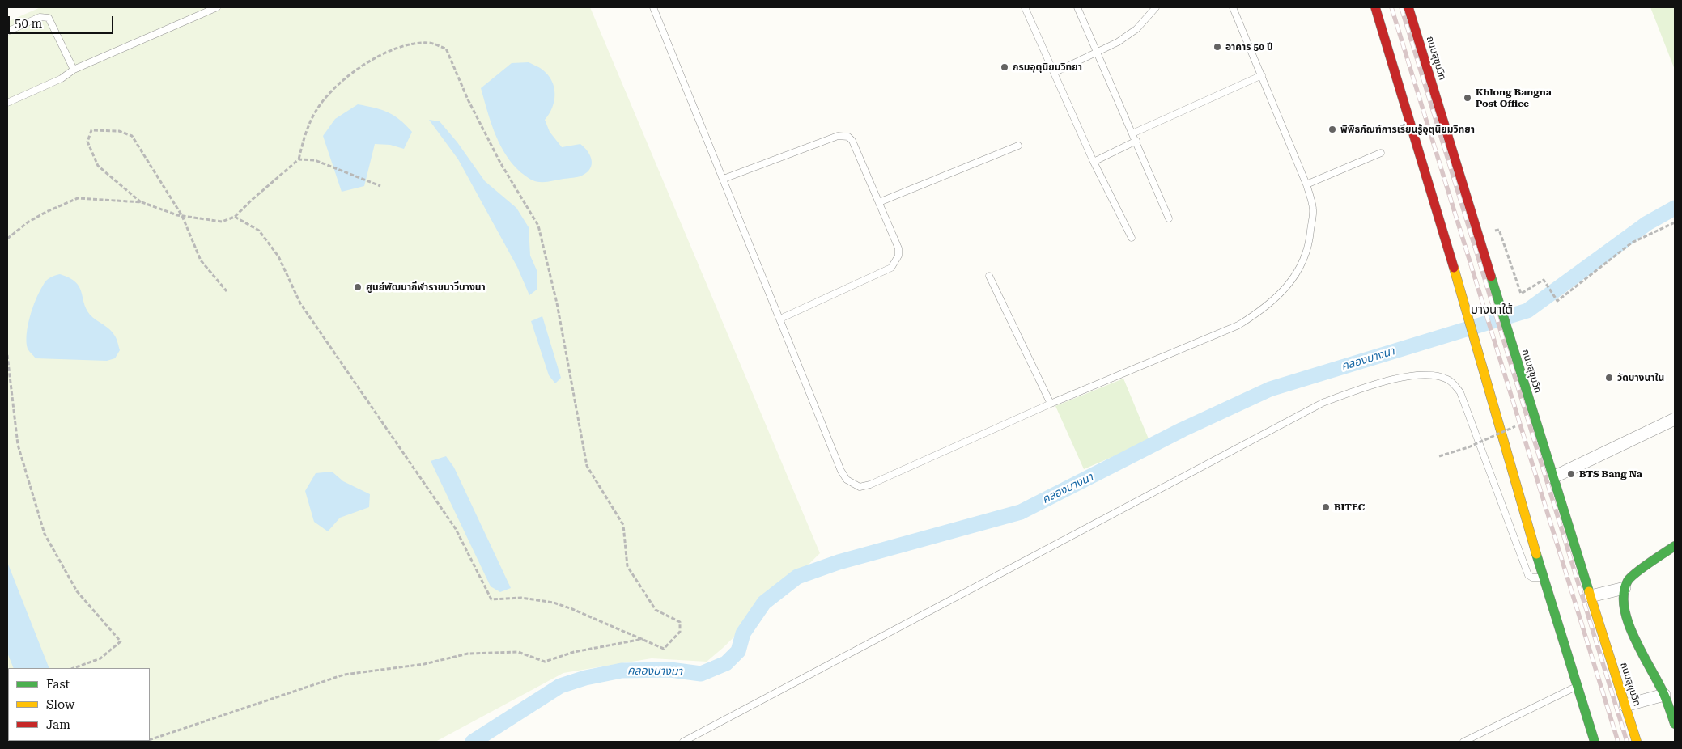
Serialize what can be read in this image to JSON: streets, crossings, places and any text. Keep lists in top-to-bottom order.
{
  "streets": {
    "main road": ["ถนนสุขุมวิท"]
  },
  "districts": ["บางนาใต้"],
  "water": ["คลองบางนา"],
  "places": [
    "อาคาร 50 ปี",
    "กรมอุตุนิยมวิทยา",
    "Khlong Bangna Post Office",
    "พิพิธภัณฑ์การเรียนรู้อุตุนิยมวิทยา",
    "ศูนย์พัฒนากีฬาราชนาวีบางนา",
    "วัดบางนาใน",
    "BTS Bang Na",
    "BITEC"
  ],
  "legend": ["Fast", "Slow", "Jam"],
  "scale_bar": "50 m"
}
